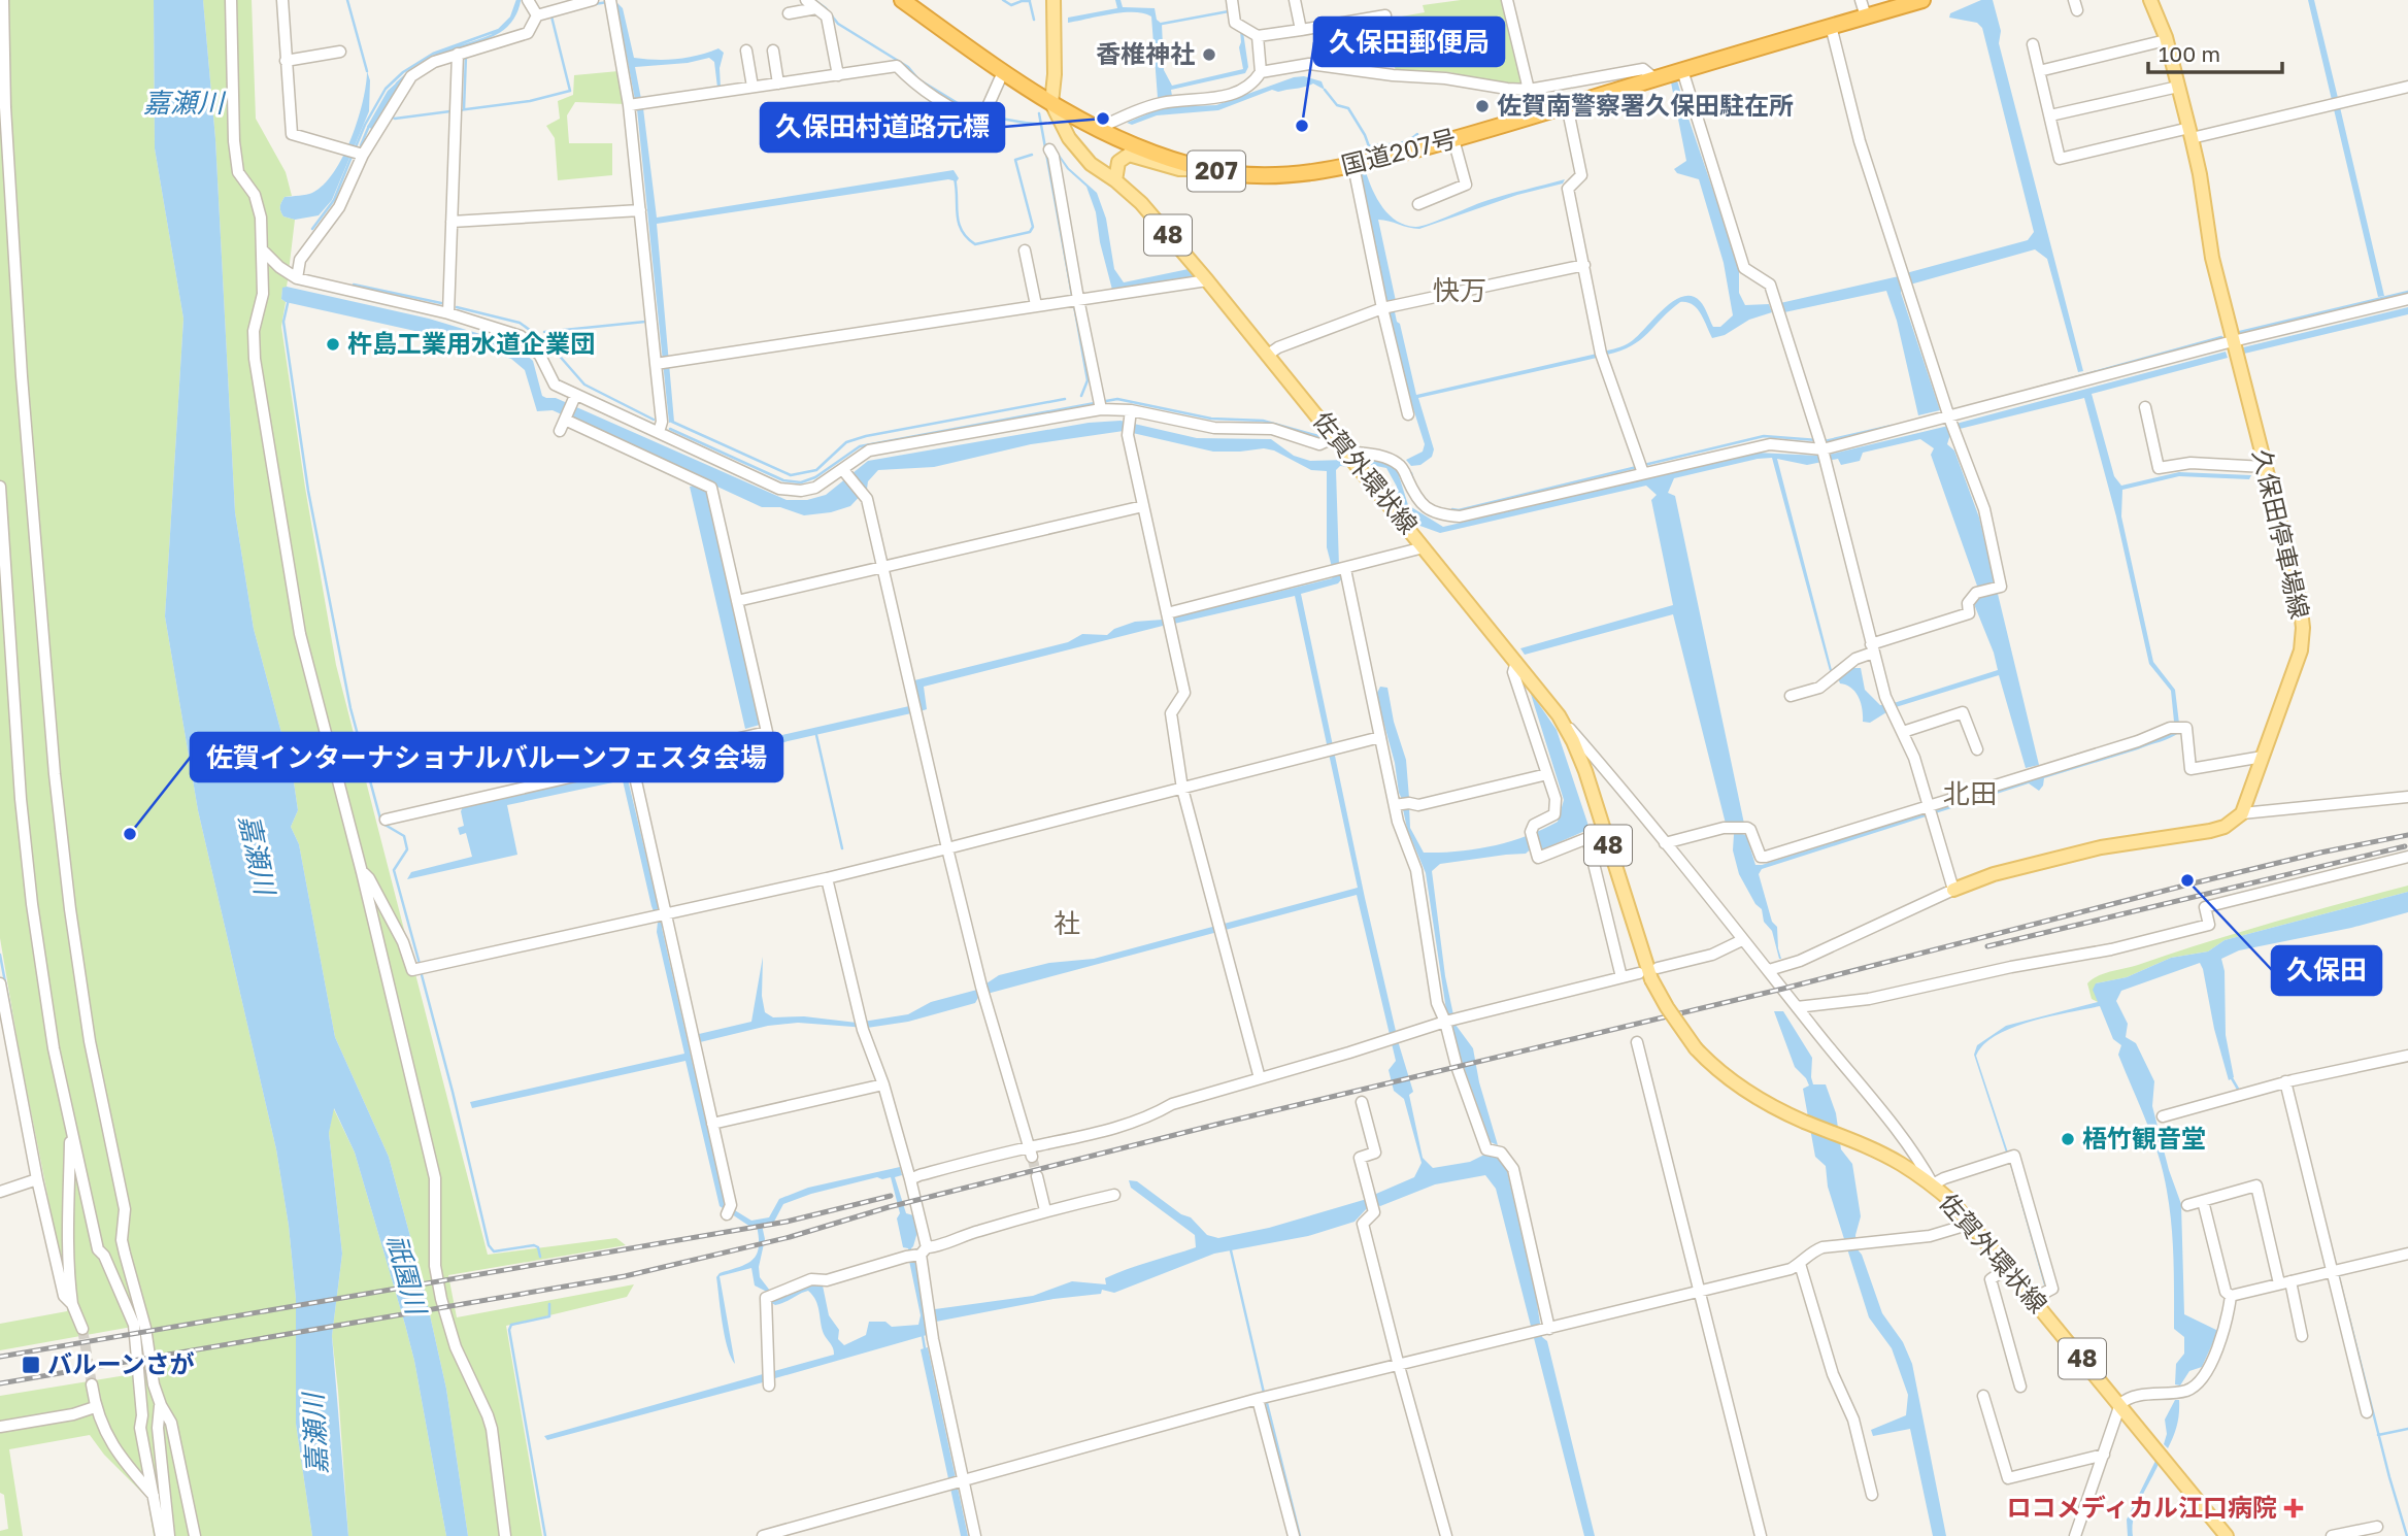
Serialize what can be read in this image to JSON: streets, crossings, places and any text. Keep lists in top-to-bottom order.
{
  "streets": {
    "highway": ["国道207号", "207"],
    "main road": ["48", "佐賀外環状線", "久保田停車場線"]
  },
  "crossings": [
    ["国道207号", "佐賀外環状線"]
  ],
  "districts": ["快万", "北田", "社"],
  "water": ["嘉瀬川", "祇園川"],
  "places": {
    "other": [
      "香椎神社",
      "佐賀南警察署久保田駐在所",
      "久保田村道路元標",
      "久保田郵便局",
      "杵島工業用水道企業団",
      "佐賀インターナショナルバルーンフェスタ会場",
      "久保田",
      "梧竹観音堂"
    ],
    "transit": ["バルーンさが"],
    "health": ["ロコメディカル江口病院"]
  },
  "scale_bar": "100 m"
}
